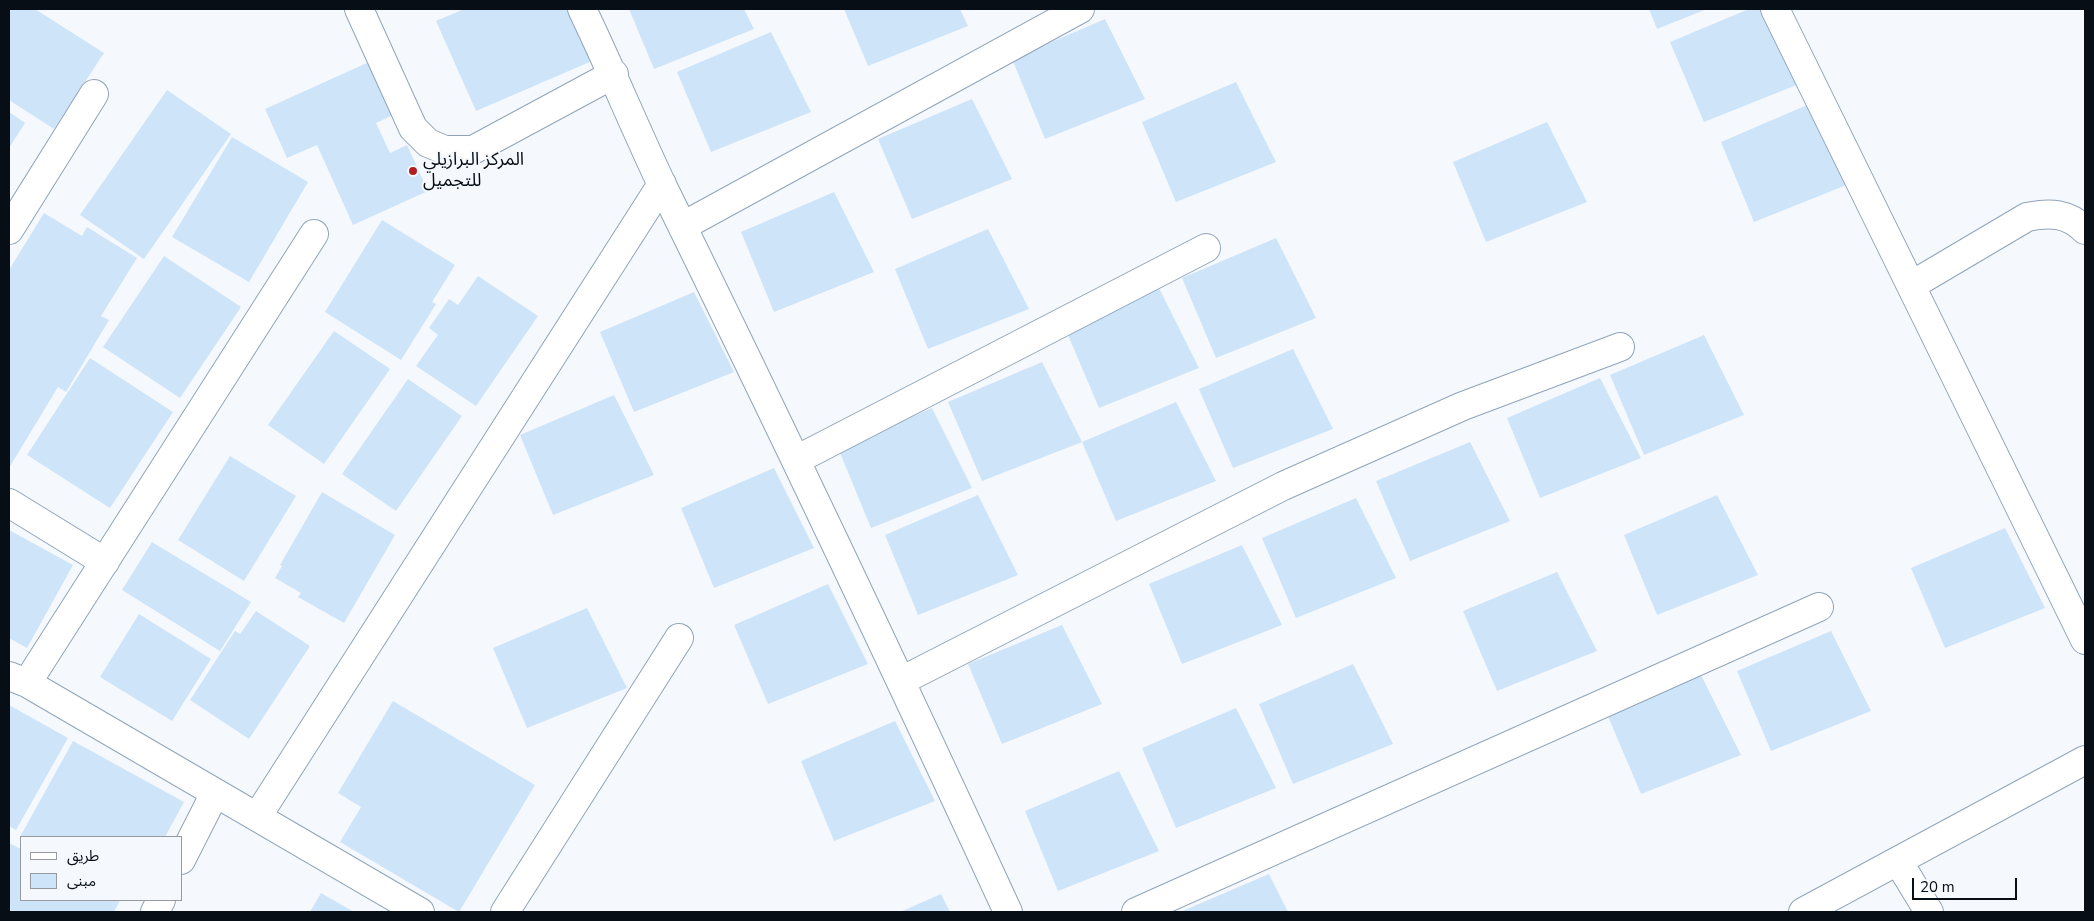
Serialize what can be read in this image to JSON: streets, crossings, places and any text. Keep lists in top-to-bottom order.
{
  "places": ["المركز البرازيلي للتجميل"],
  "legend": ["طريق", "مبنى"],
  "scale_bar": "20 m"
}
